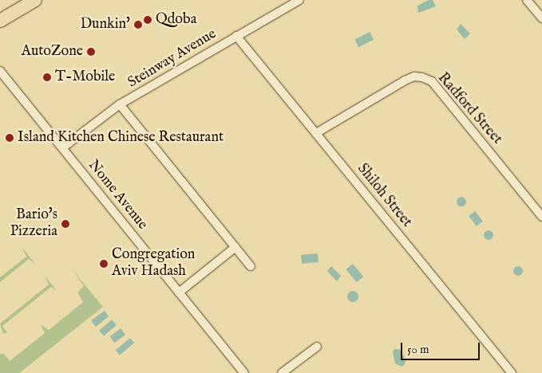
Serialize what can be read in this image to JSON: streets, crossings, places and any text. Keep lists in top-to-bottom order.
{
  "streets": {
    "street": [
      "Steinway Avenue",
      "Radford Street",
      "Nome Avenue",
      "Shiloh Street"
    ]
  },
  "crossings": [
    ["Steinway Avenue", "Nome Avenue"],
    ["Steinway Avenue", "Shiloh Street"],
    ["Radford Street", "Shiloh Street"]
  ],
  "places": [
    "Qdoba",
    "Dunkin'",
    "AutoZone",
    "T-Mobile",
    "Island Kitchen Chinese Restaurant",
    "Bario's Pizzeria",
    "Congregation Aviv Hadash"
  ],
  "scale_bar": "50 m"
}
